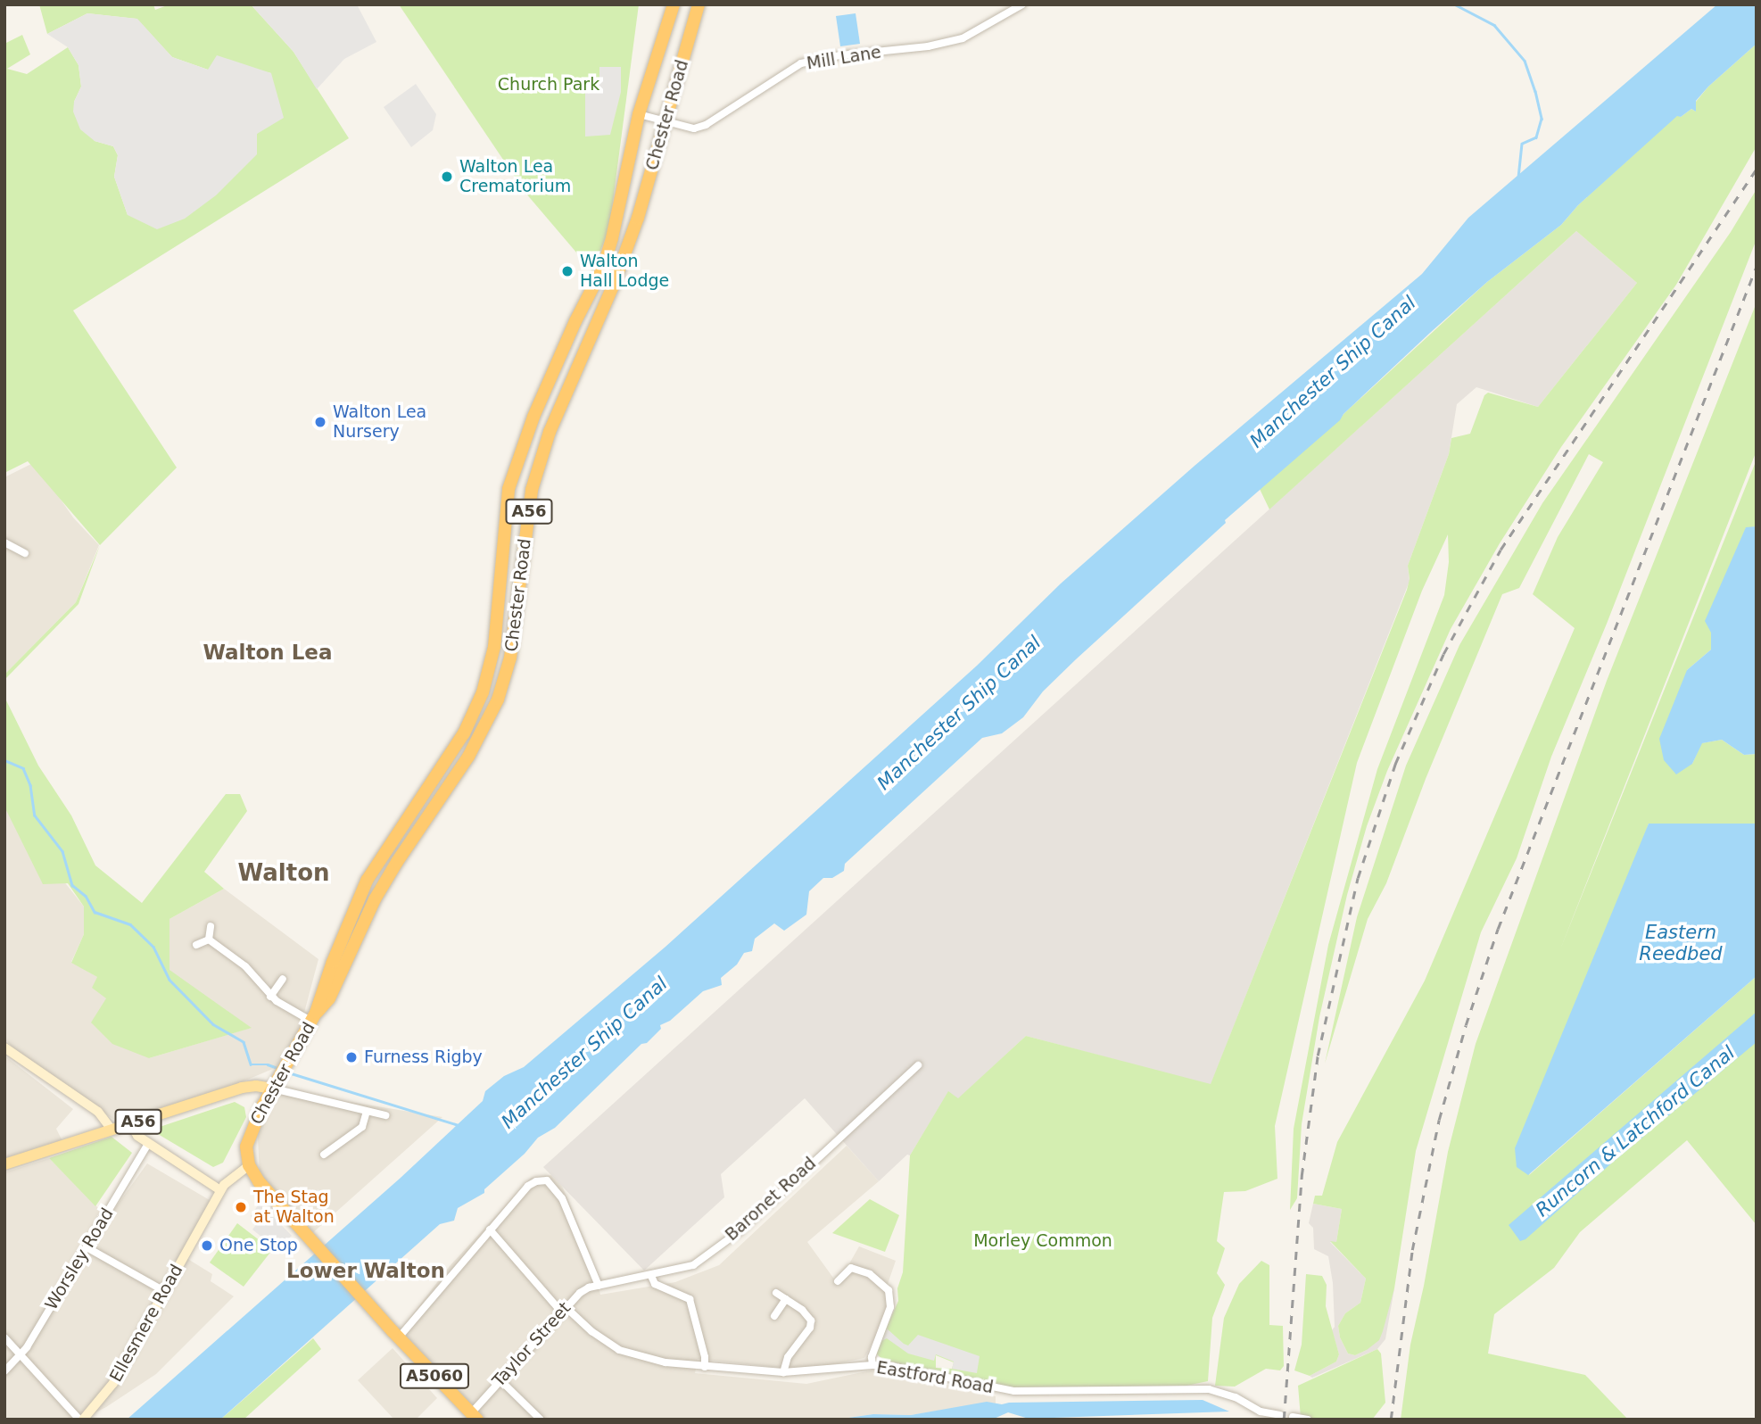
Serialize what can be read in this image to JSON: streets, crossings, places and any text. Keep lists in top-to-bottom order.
{
  "streets": {
    "highway": ["Chester Road", "A56", "A5060"],
    "main road": ["Ellesmere Road"],
    "street": [
      "Mill Lane",
      "Baronet Road",
      "Worsley Road",
      "Taylor Street",
      "Eastford Road"
    ]
  },
  "crossings": [
    ["Mill Lane", "Chester Road"],
    ["Chester Road", "A56"],
    ["Chester Road", "Ellesmere Road"],
    ["Chester Road", "A5060"],
    ["Baronet Road", "Taylor Street"],
    ["Ellesmere Road", "A5060"],
    ["Taylor Street", "A5060"],
    ["Taylor Street", "Eastford Road"]
  ],
  "districts": ["Walton Lea", "Walton", "Lower Walton"],
  "water": ["Manchester Ship Canal", "Eastern Reedbed", "Runcorn & Latchford Canal"],
  "parks": ["Church Park", "Morley Common"],
  "places": [
    "Walton Lea Crematorium",
    "Walton Hall Lodge",
    "Walton Lea Nursery",
    "Furness Rigby",
    "The Stag at Walton",
    "One Stop"
  ]
}
